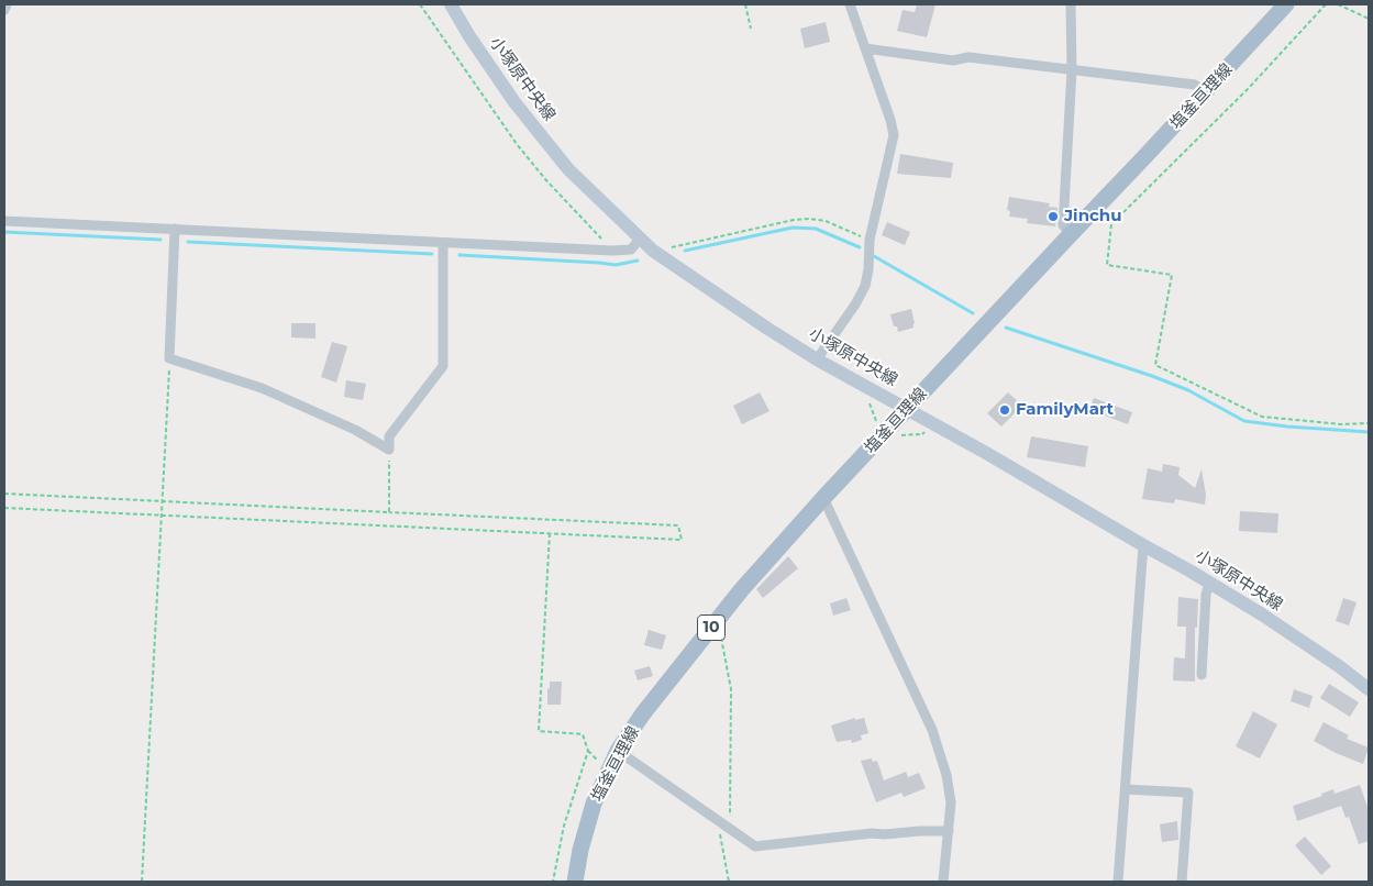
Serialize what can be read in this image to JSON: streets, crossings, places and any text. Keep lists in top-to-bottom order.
{
  "streets": {
    "main road": ["塩釜亘理線", "10"],
    "street": ["小塚原中央線"]
  },
  "crossings": [
    ["小塚原中央線", "塩釜亘理線"]
  ],
  "places": ["Jinchu", "FamilyMart"]
}
